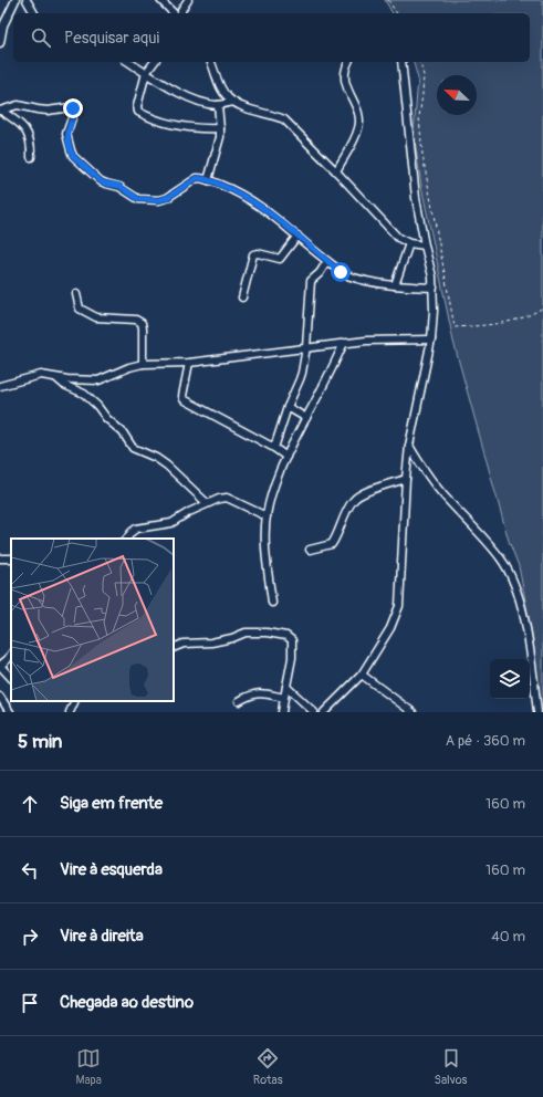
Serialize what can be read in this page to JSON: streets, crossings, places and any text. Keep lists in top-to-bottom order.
{
  "north": "top left",
  "page": {
    "search": "Pesquisar aqui",
    "heading": ["5 min", "A pé · 360 m"],
    "list": [
      ["Siga em frente", "160 m"],
      ["Vire à esquerda", "160 m"],
      ["Vire à direita", "40 m"],
      "Chegada ao destino"
    ],
    "nav": ["Mapa", "Rotas", "Salvos"]
  }
}
